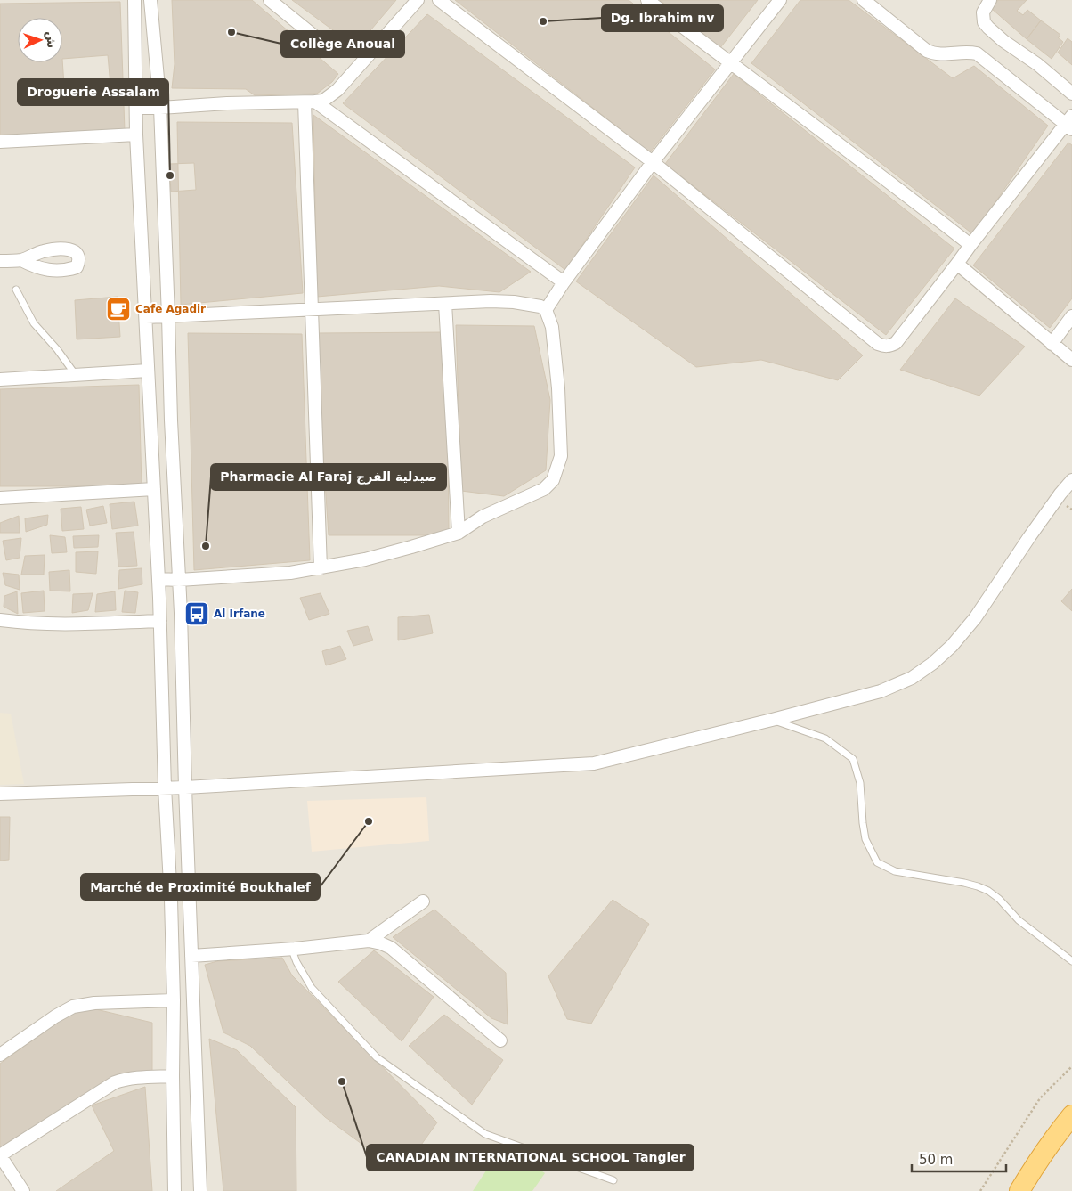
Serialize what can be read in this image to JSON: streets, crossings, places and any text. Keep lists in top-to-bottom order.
{
  "places": {
    "other": [
      "Dg. Ibrahim nv",
      "Collège Anoual",
      "Droguerie Assalam",
      "Pharmacie Al Faraj صيدلية الفرج",
      "Marché de Proximité Boukhalef",
      "CANADIAN INTERNATIONAL SCHOOL Tangier"
    ],
    "cafe": ["Cafe Agadir"],
    "bus stop": ["Al Irfane"]
  },
  "scale_bar": "50 m",
  "north": "right"
}
